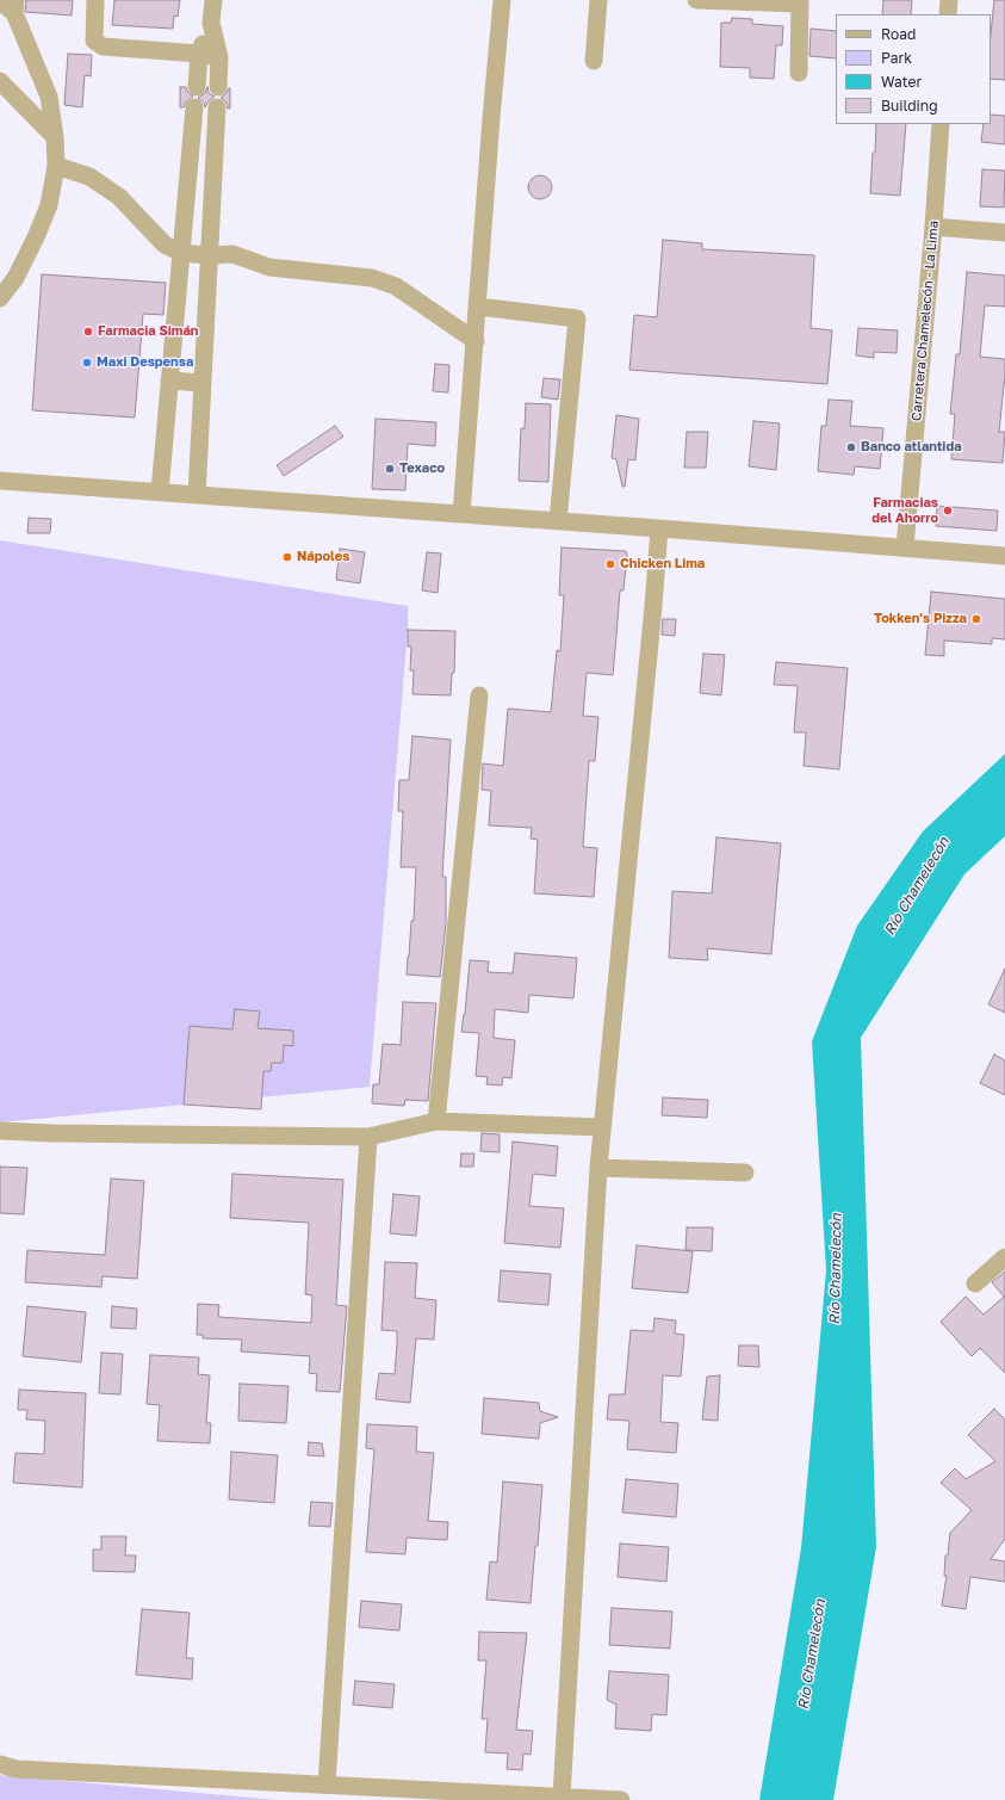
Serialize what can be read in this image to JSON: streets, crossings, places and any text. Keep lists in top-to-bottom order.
{
  "streets": {
    "street": ["Carretera Chamelecón - La Lima"]
  },
  "water": ["Río Chamelecón"],
  "places": [
    "Farmacia Simán",
    "Maxi Despensa",
    "Banco atlantida",
    "Texaco",
    "Farmacias del Ahorro",
    "Nápoles",
    "Chicken Lima",
    "Tokken's Pizza"
  ],
  "legend": [
    "Road",
    "Park",
    "Water",
    "Building"
  ]
}
